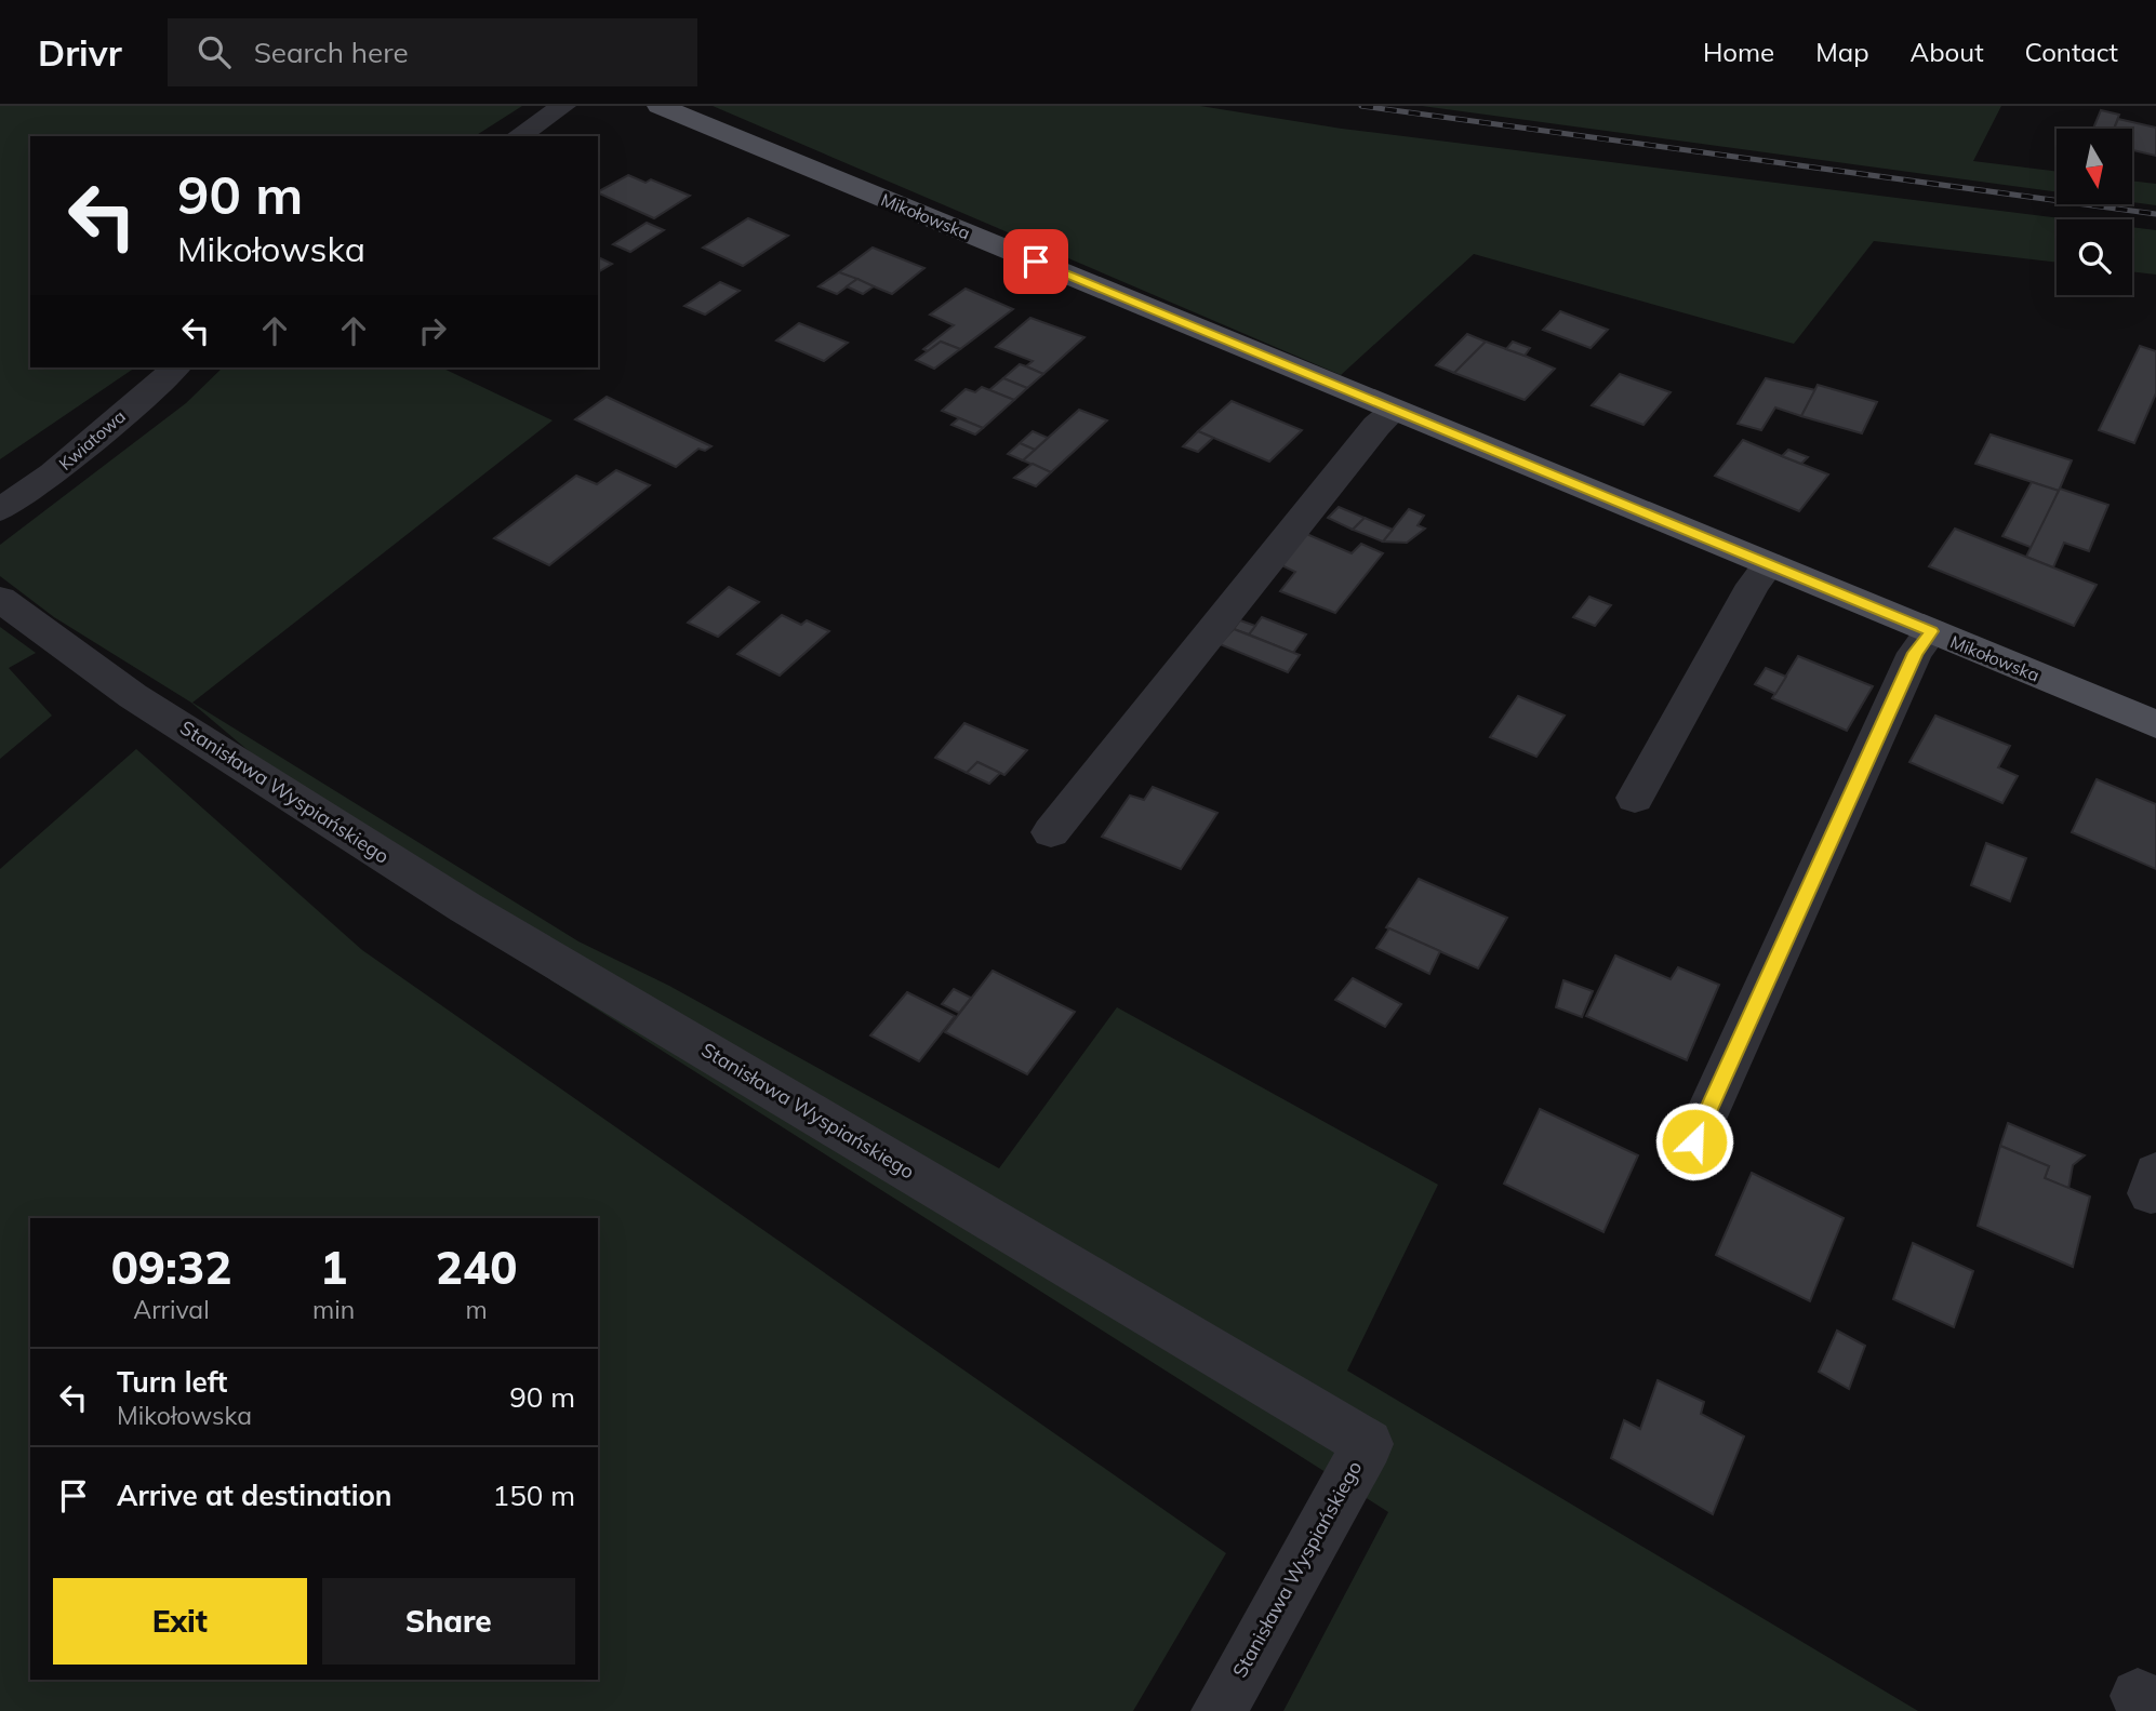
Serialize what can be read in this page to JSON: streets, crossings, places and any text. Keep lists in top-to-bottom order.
{
  "streets": {
    "main road": ["Mikołowska"],
    "street": ["Kwiatowa", "Stanisława Wyspiańskiego"]
  },
  "north": "bottom",
  "page": {
    "header": "Drivr",
    "search": "Search here",
    "nav": [
      "Home",
      "Map",
      "About",
      "Contact"
    ],
    "turn": ["90 m", "Mikołowska"],
    "eta": [
      "09:32",
      "Arrival",
      "1",
      "min",
      "240",
      "m"
    ],
    "list": [
      {
        "name": "Turn left",
        "note": "Mikołowska",
        "value": "90 m"
      },
      {
        "name": "Arrive at destination",
        "value": "150 m"
      }
    ],
    "buttons": ["Exit", "Share"]
  }
}
